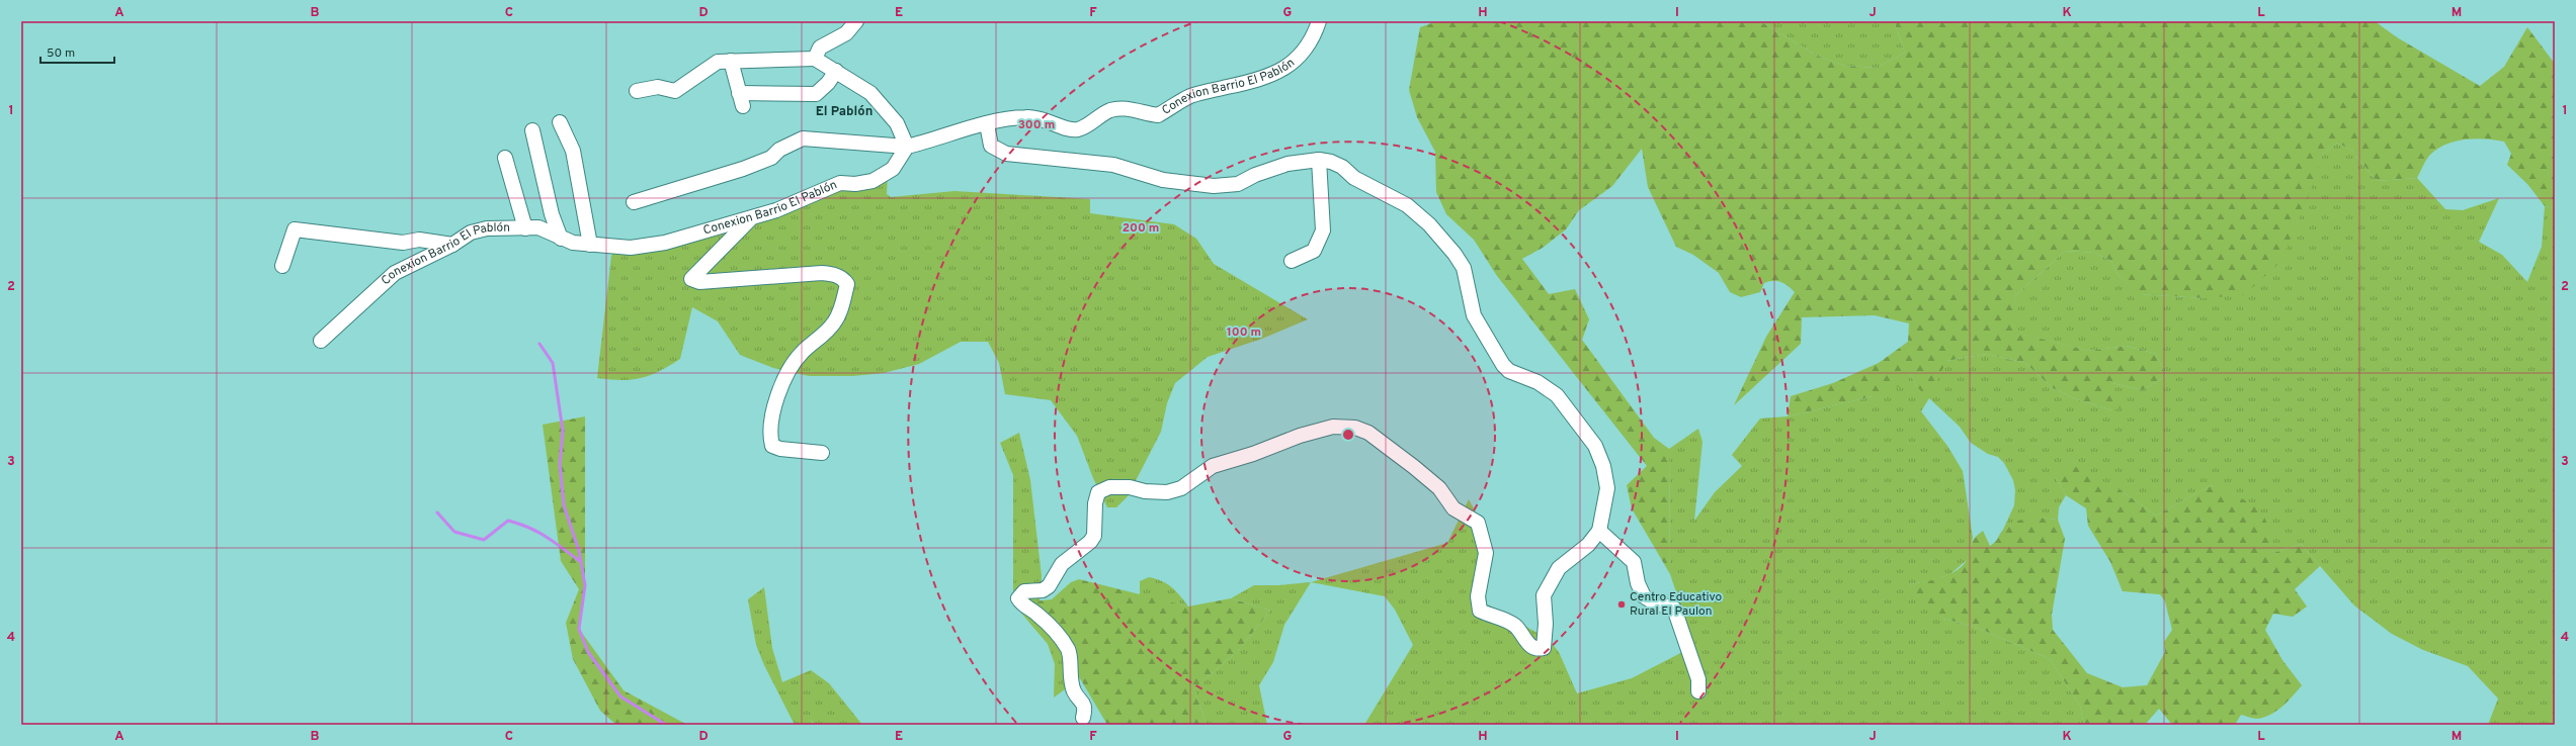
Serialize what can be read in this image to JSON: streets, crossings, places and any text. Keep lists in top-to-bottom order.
{
  "streets": {
    "street": ["Conexion Barrio El Pablón"]
  },
  "districts": ["El Pablón"],
  "places": ["Centro Educativo Rural El Paulon"],
  "scale_bar": "50 m",
  "grid": {
    "columns": [
      "A",
      "B",
      "C",
      "D",
      "E",
      "F",
      "G",
      "H",
      "I",
      "J",
      "K",
      "L",
      "M"
    ],
    "rows": [
      "1",
      "2",
      "3",
      "4"
    ]
  },
  "rings": ["300 m", "200 m", "100 m"]
}
